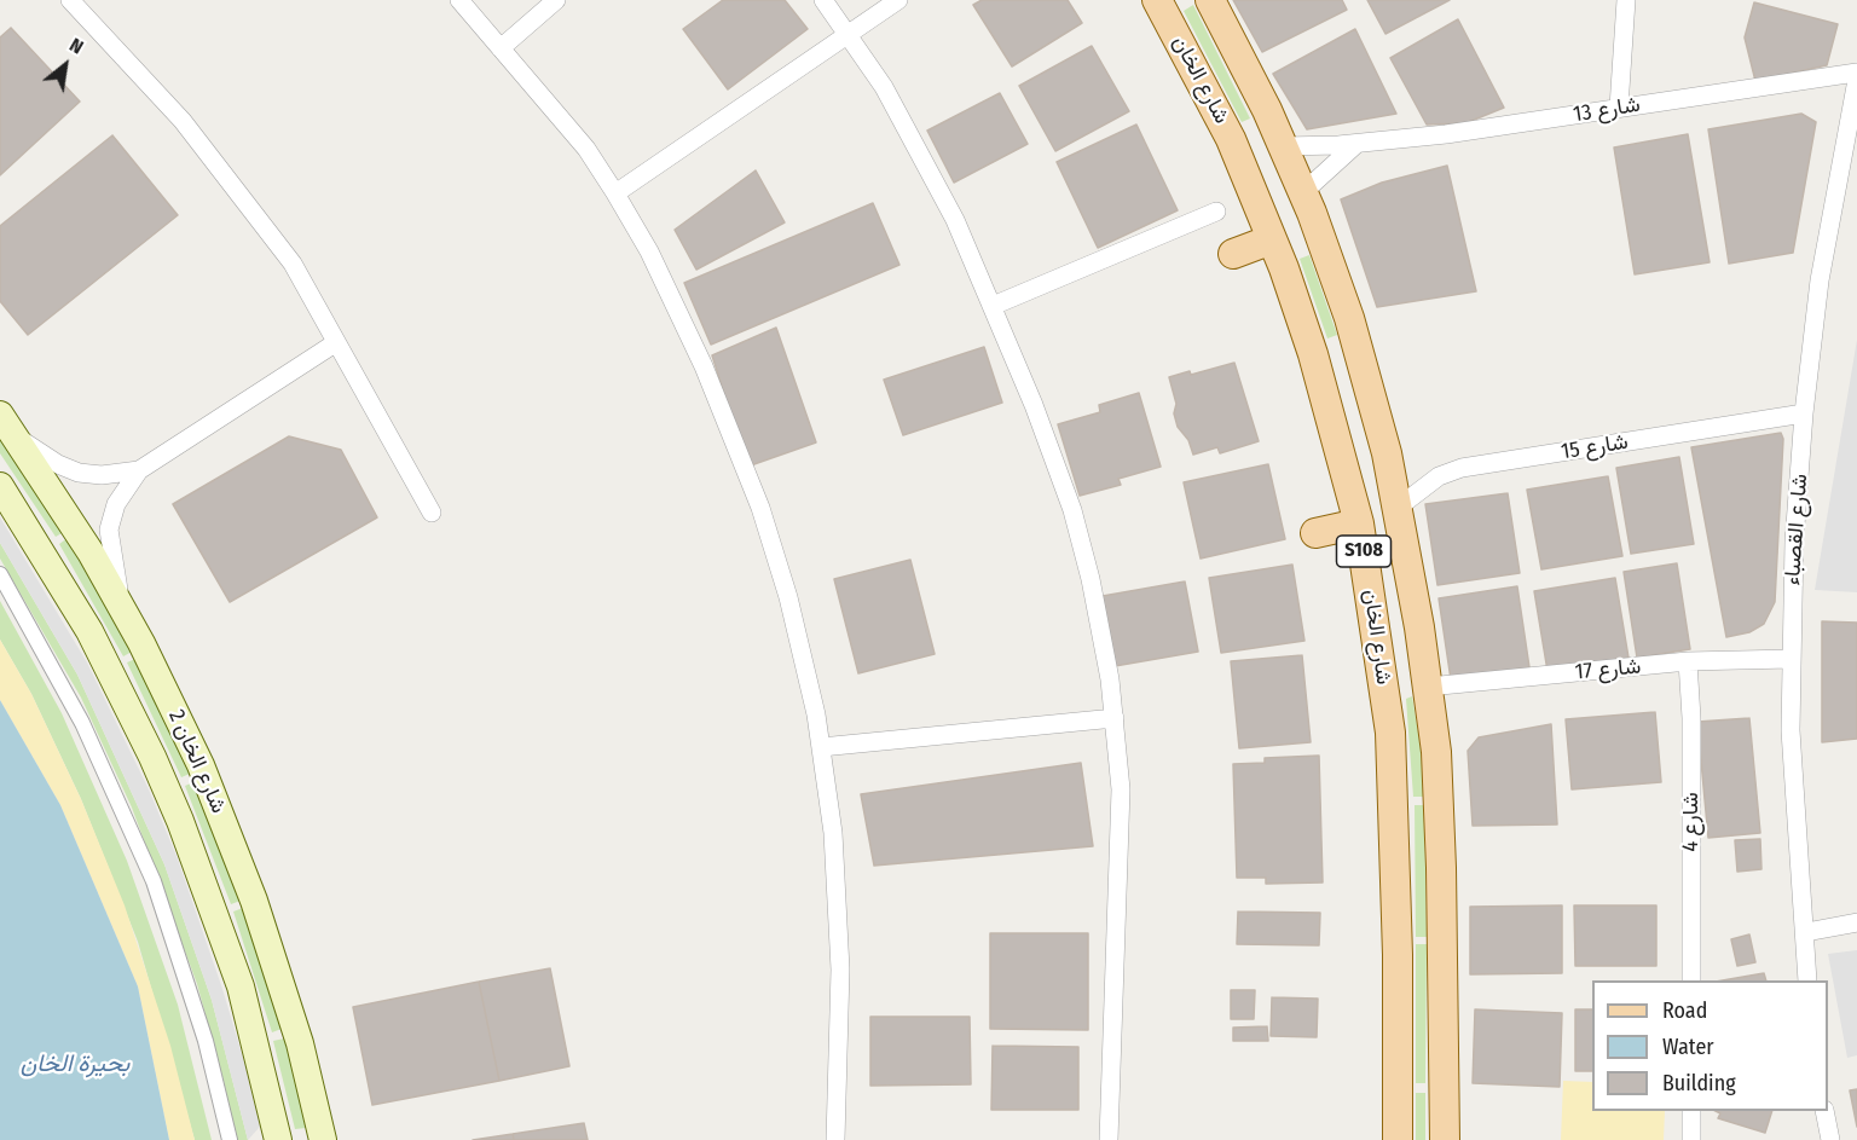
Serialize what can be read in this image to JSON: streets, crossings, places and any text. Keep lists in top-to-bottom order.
{
  "streets": {
    "main road": ["شارع الخان", "S108", "شارع الخان 2"],
    "street": [
      "شارع 13",
      "شارع 15",
      "شارع القصباء",
      "شارع 17",
      "شارع 4"
    ]
  },
  "crossings": [
    ["شارع الخان", "شارع 13"],
    ["شارع الخان", "شارع 15"],
    ["شارع الخان", "شارع 17"],
    ["شارع 15", "شارع القصباء"],
    ["شارع القصباء", "شارع 17"],
    ["شارع 17", "شارع 4"]
  ],
  "water": ["بحيرة الخان"],
  "legend": ["Road", "Water", "Building"],
  "north": "top right"
}
